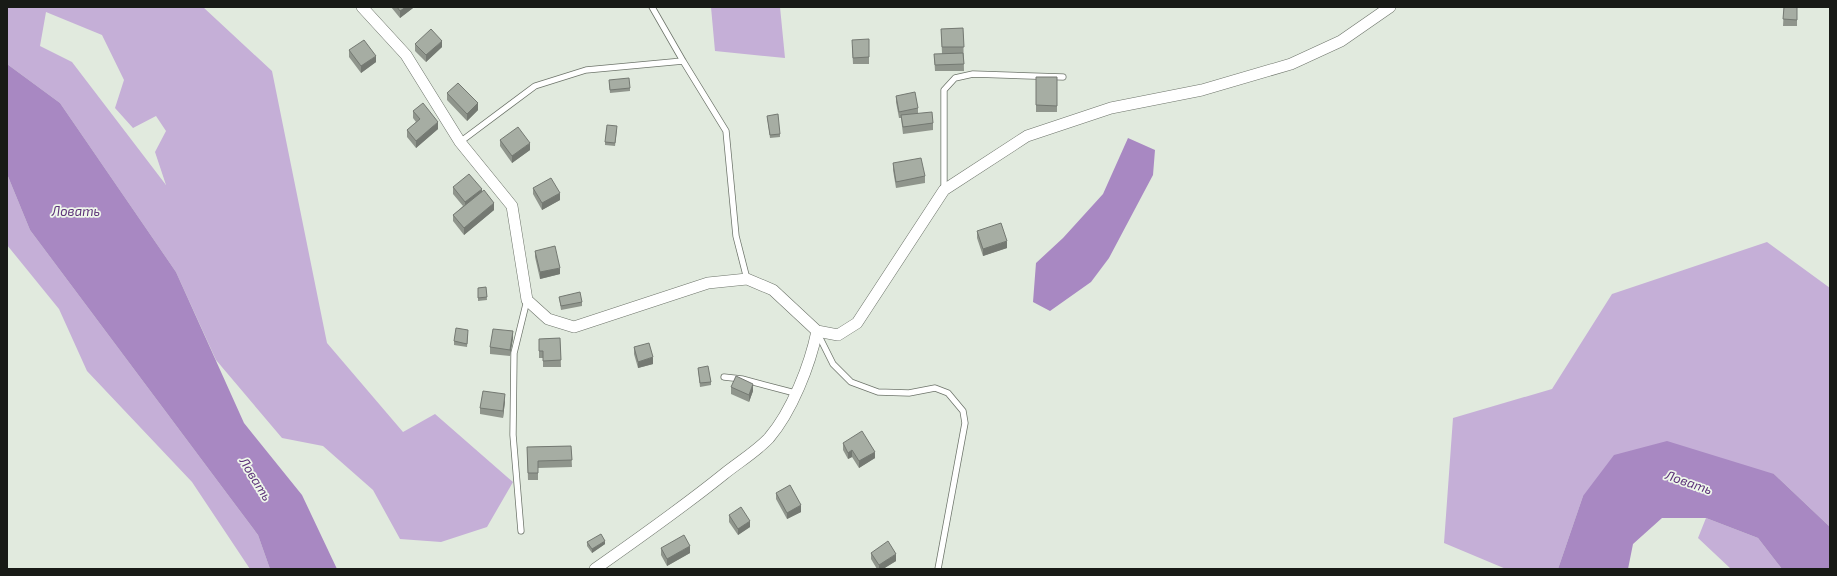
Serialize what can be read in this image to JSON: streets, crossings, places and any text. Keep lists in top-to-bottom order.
{
  "water": ["Ловать"]
}
